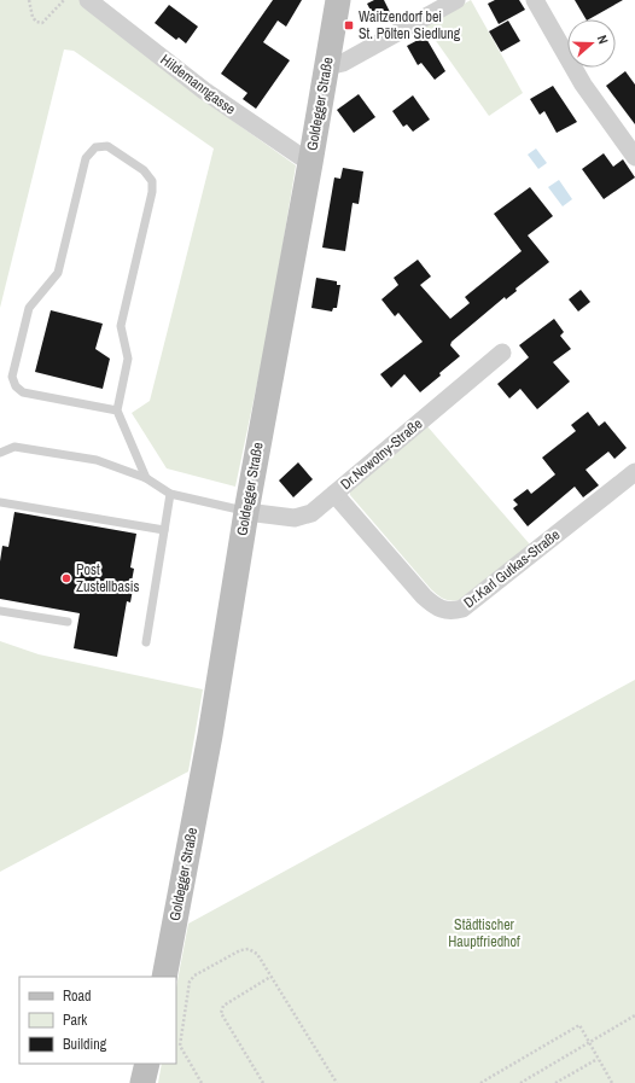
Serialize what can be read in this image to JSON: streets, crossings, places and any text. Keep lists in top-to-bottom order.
{
  "streets": {
    "street": [
      "Hildemanngasse",
      "Goldegger Straße",
      "Dr.Nowotny-Straße",
      "Dr.Karl Gutkas-Straße"
    ]
  },
  "crossings": [
    ["Hildemanngasse", "Goldegger Straße"],
    ["Goldegger Straße", "Dr.Nowotny-Straße"],
    ["Dr.Nowotny-Straße", "Dr.Karl Gutkas-Straße"]
  ],
  "parks": ["Städtischer Hauptfriedhof"],
  "places": {
    "transit": ["Waitzendorf bei St. Pölten Siedlung"],
    "other": ["Post Zustellbasis"]
  },
  "legend": ["Road", "Park", "Building"],
  "north": "right"
}
